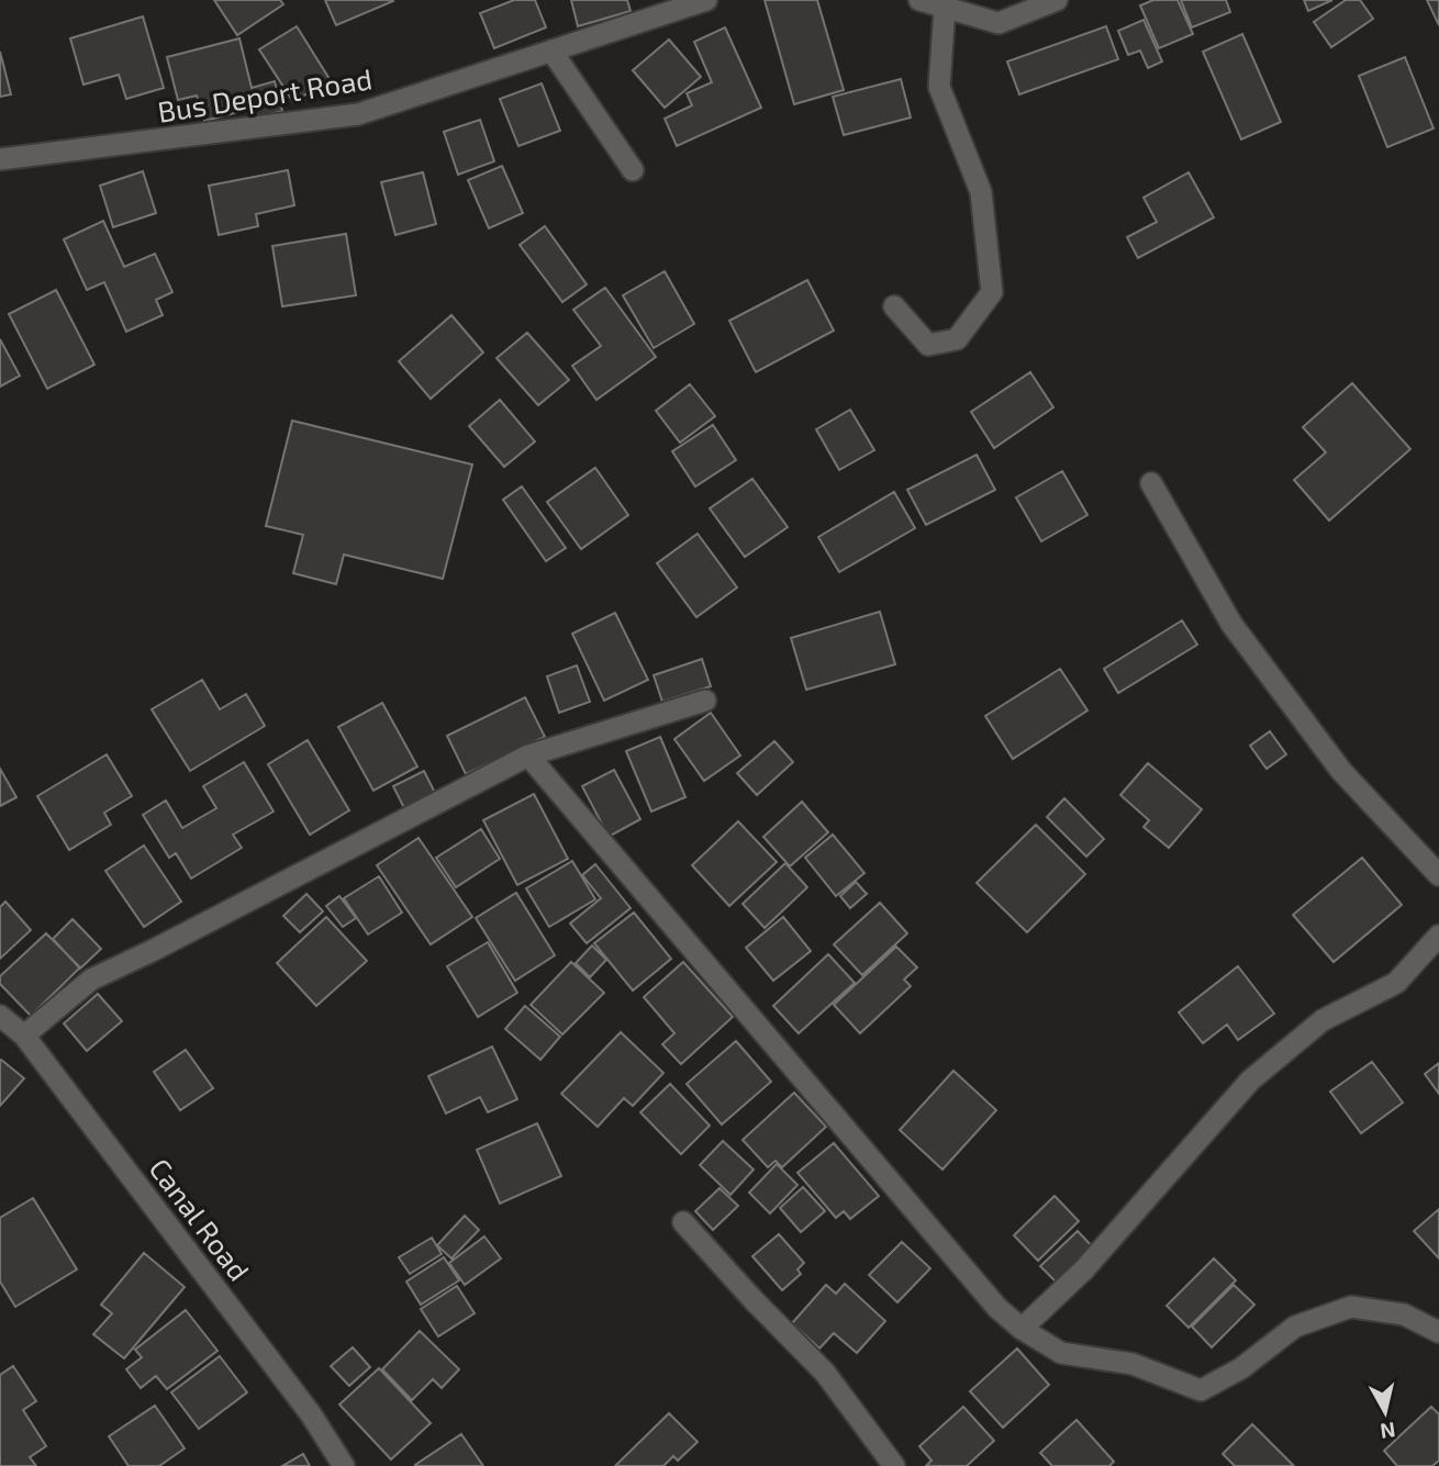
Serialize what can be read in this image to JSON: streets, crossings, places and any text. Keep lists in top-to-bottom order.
{
  "streets": {
    "street": ["Bus Deport Road", "Canal Road"]
  },
  "north": "bottom"
}
